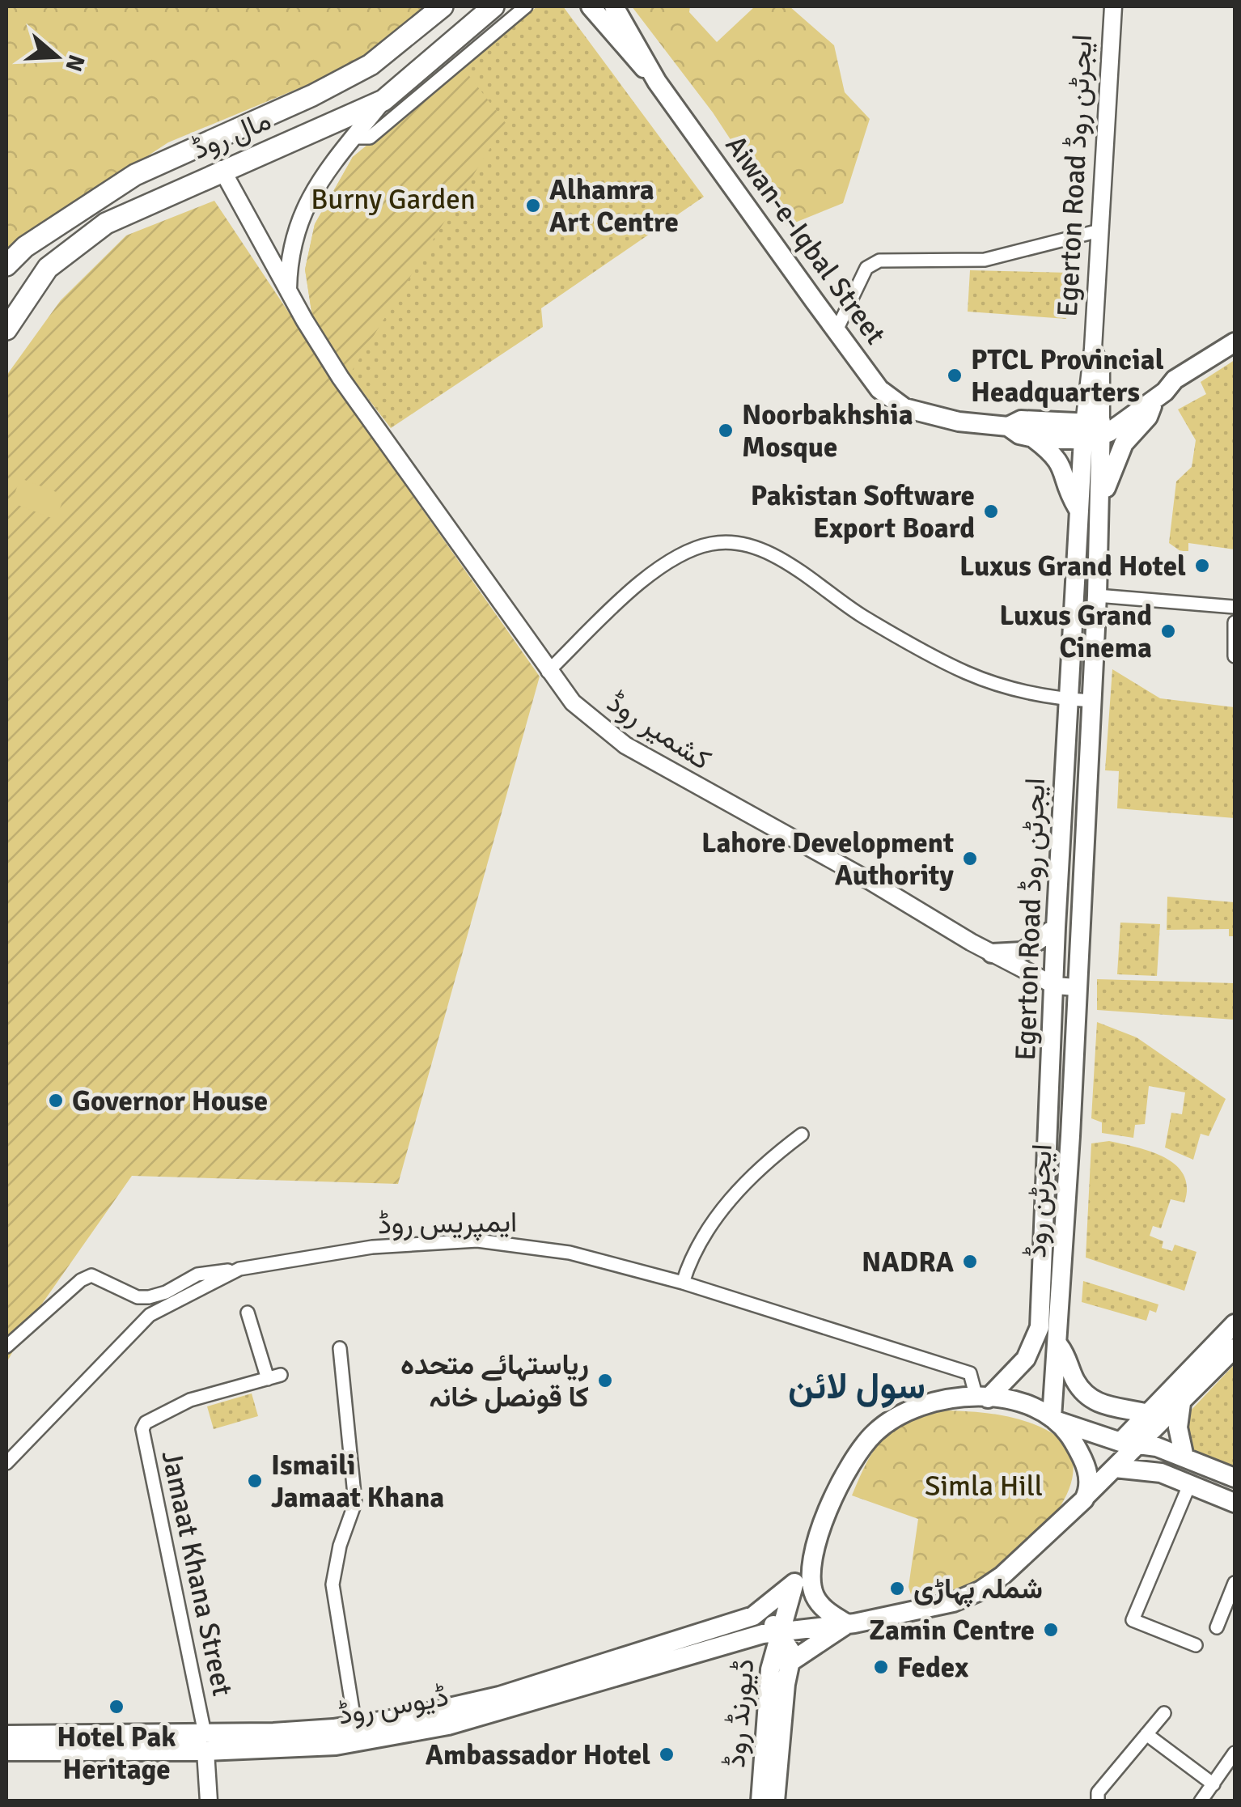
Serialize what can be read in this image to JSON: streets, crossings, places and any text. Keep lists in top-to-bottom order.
{
  "streets": {
    "main road": [
      "مال روڈ",
      "Egerton Road ایجرٹن روڈ",
      "Aiwan-e-Iqbal Street",
      "ایجرٹن روڈ",
      "ڈیوس روڈ",
      "ڈیورنڈ روڈ"
    ],
    "street": ["کشمیر روڈ", "ایمپریس روڈ", "Jamaat Khana Street"]
  },
  "crossings": [
    ["مال روڈ", "کشمیر روڈ"],
    ["Egerton Road ایجرٹن روڈ", "Aiwan-e-Iqbal Street"],
    ["Egerton Road ایجرٹن روڈ", "کشمیر روڈ"],
    ["Egerton Road ایجرٹن روڈ", "ایجرٹن روڈ"],
    ["Egerton Road ایجرٹن روڈ", "ایمپریس روڈ"],
    ["Egerton Road ایجرٹن روڈ", "ڈیوس روڈ"],
    ["Egerton Road ایجرٹن روڈ", "ڈیورنڈ روڈ"],
    ["کشمیر روڈ", "ایجرٹن روڈ"],
    ["ایجرٹن روڈ", "ایمپریس روڈ"],
    ["ایجرٹن روڈ", "ڈیوس روڈ"],
    ["ایجرٹن روڈ", "ڈیورنڈ روڈ"],
    ["ایمپریس روڈ", "ڈیوس روڈ"],
    ["ایمپریس روڈ", "ڈیورنڈ روڈ"],
    ["Jamaat Khana Street", "ڈیوس روڈ"],
    ["ڈیوس روڈ", "ڈیورنڈ روڈ"]
  ],
  "districts": ["سول لائن"],
  "parks": ["Burny Garden", "Simla Hill"],
  "places": [
    "Alhamra Art Centre",
    "PTCL Provincial Headquarters",
    "Noorbakhshia Mosque",
    "Pakistan Software Export Board",
    "Luxus Grand Hotel",
    "Luxus Grand Cinema",
    "Lahore Development Authority",
    "Governor House",
    "NADRA",
    "ریاستہائے متحدہ کا قونصل خانہ",
    "Ismaili Jamaat Khana",
    "شملہ پہاڑی",
    "Zamin Centre",
    "Fedex",
    "Hotel Pak Heritage",
    "Ambassador Hotel"
  ],
  "north": "right"
}
